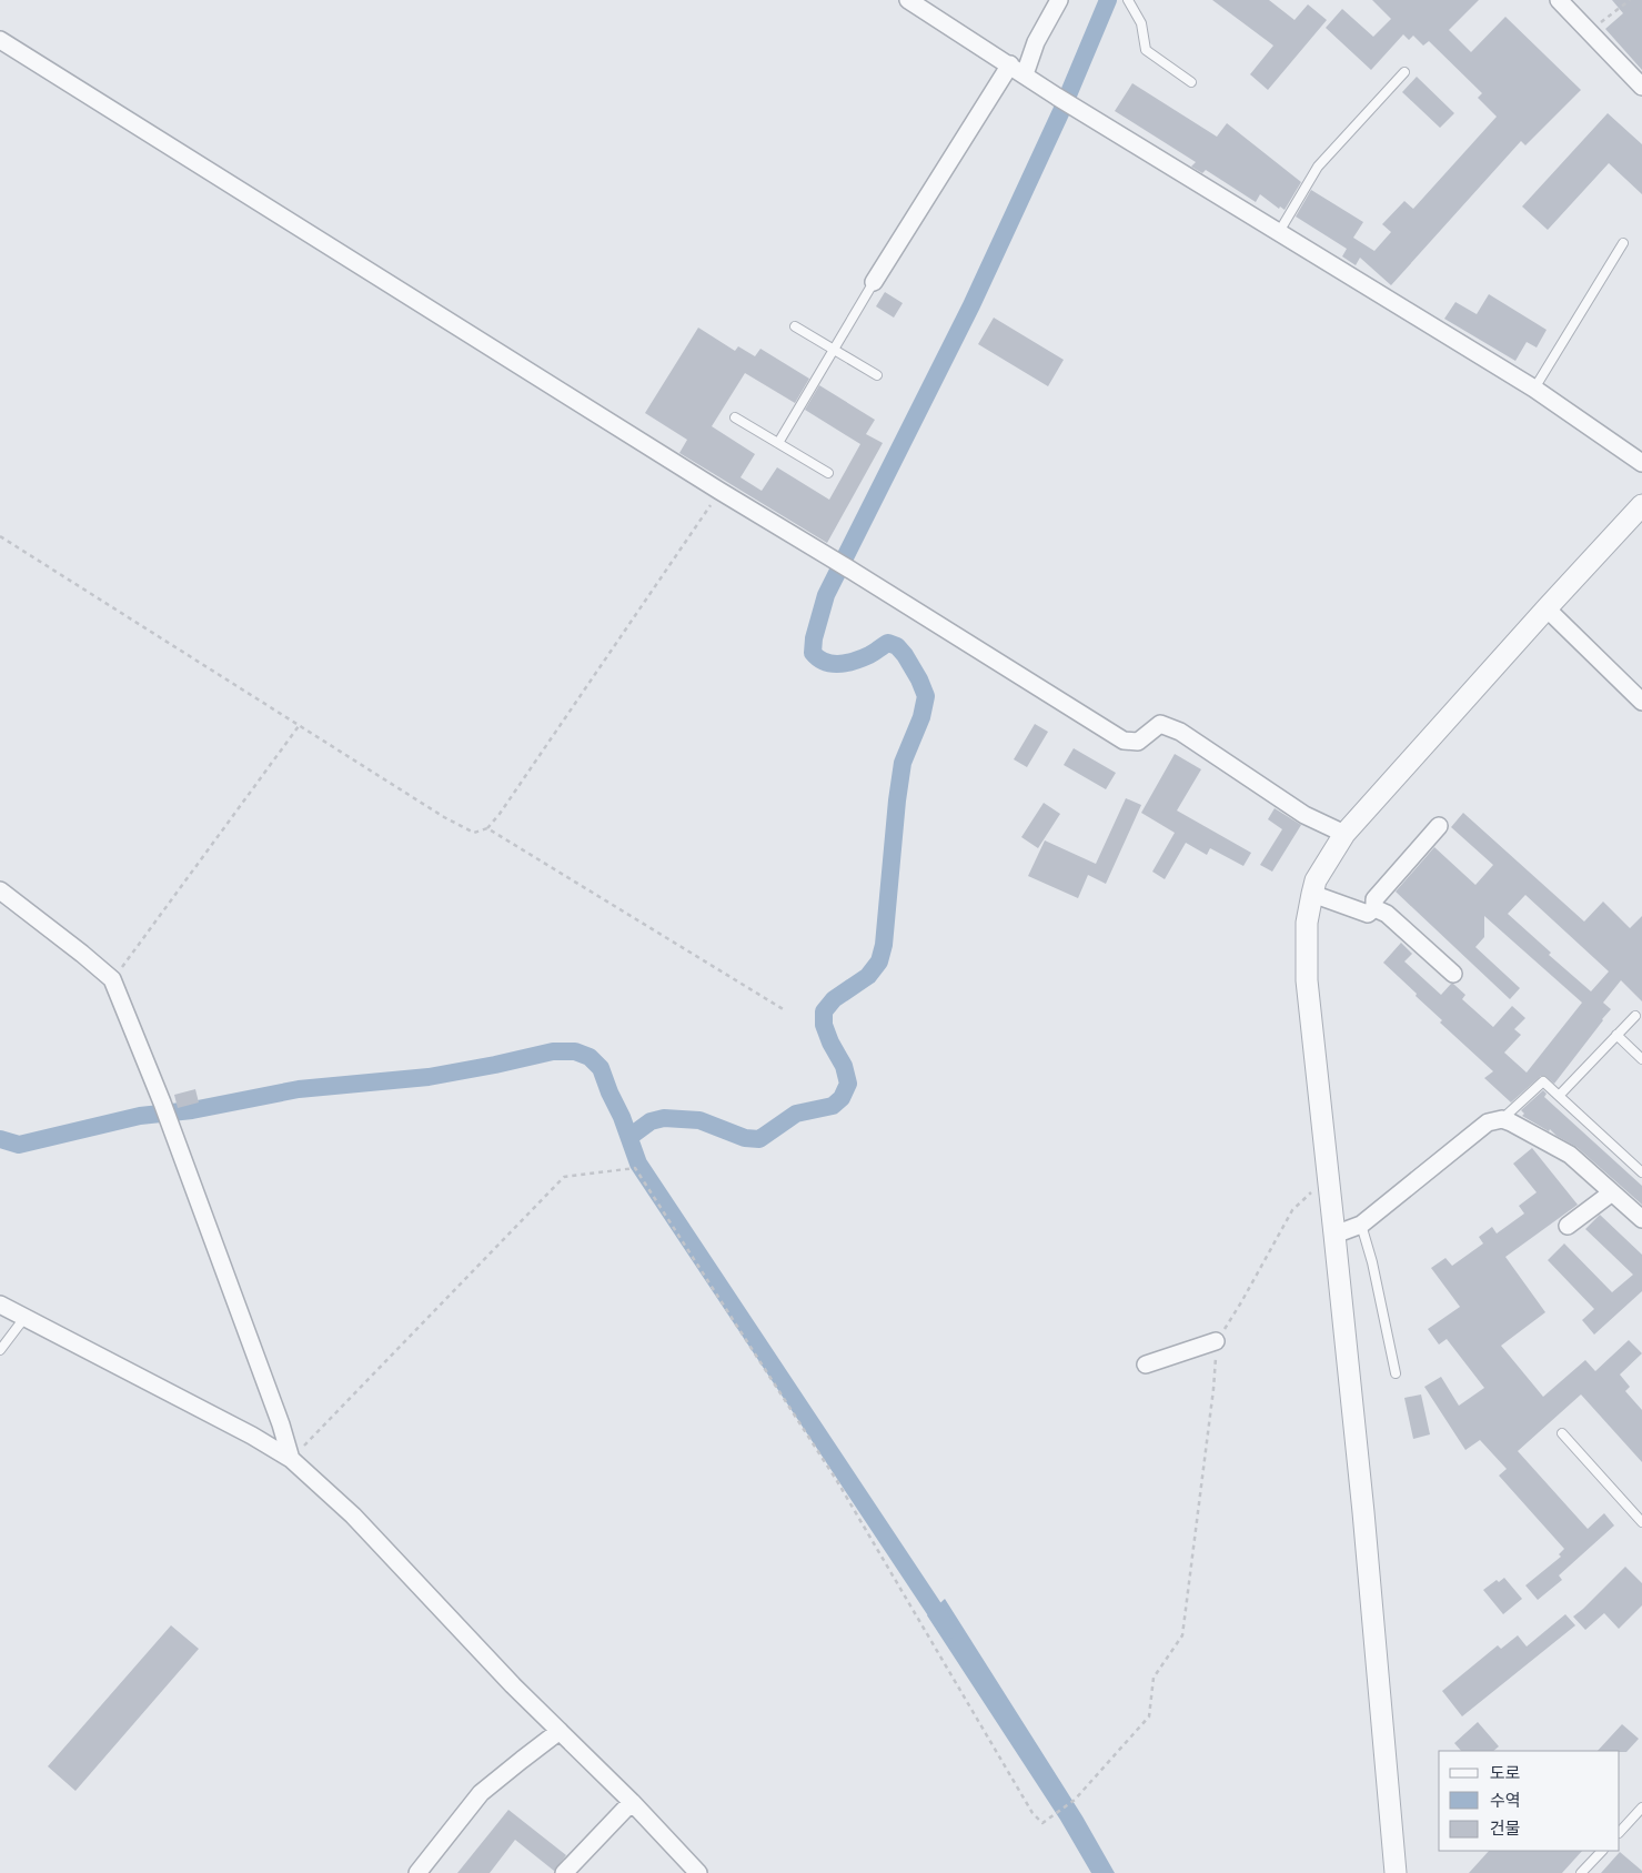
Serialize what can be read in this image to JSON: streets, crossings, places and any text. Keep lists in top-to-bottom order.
{
  "legend": ["도로", "수역", "건물"]
}
